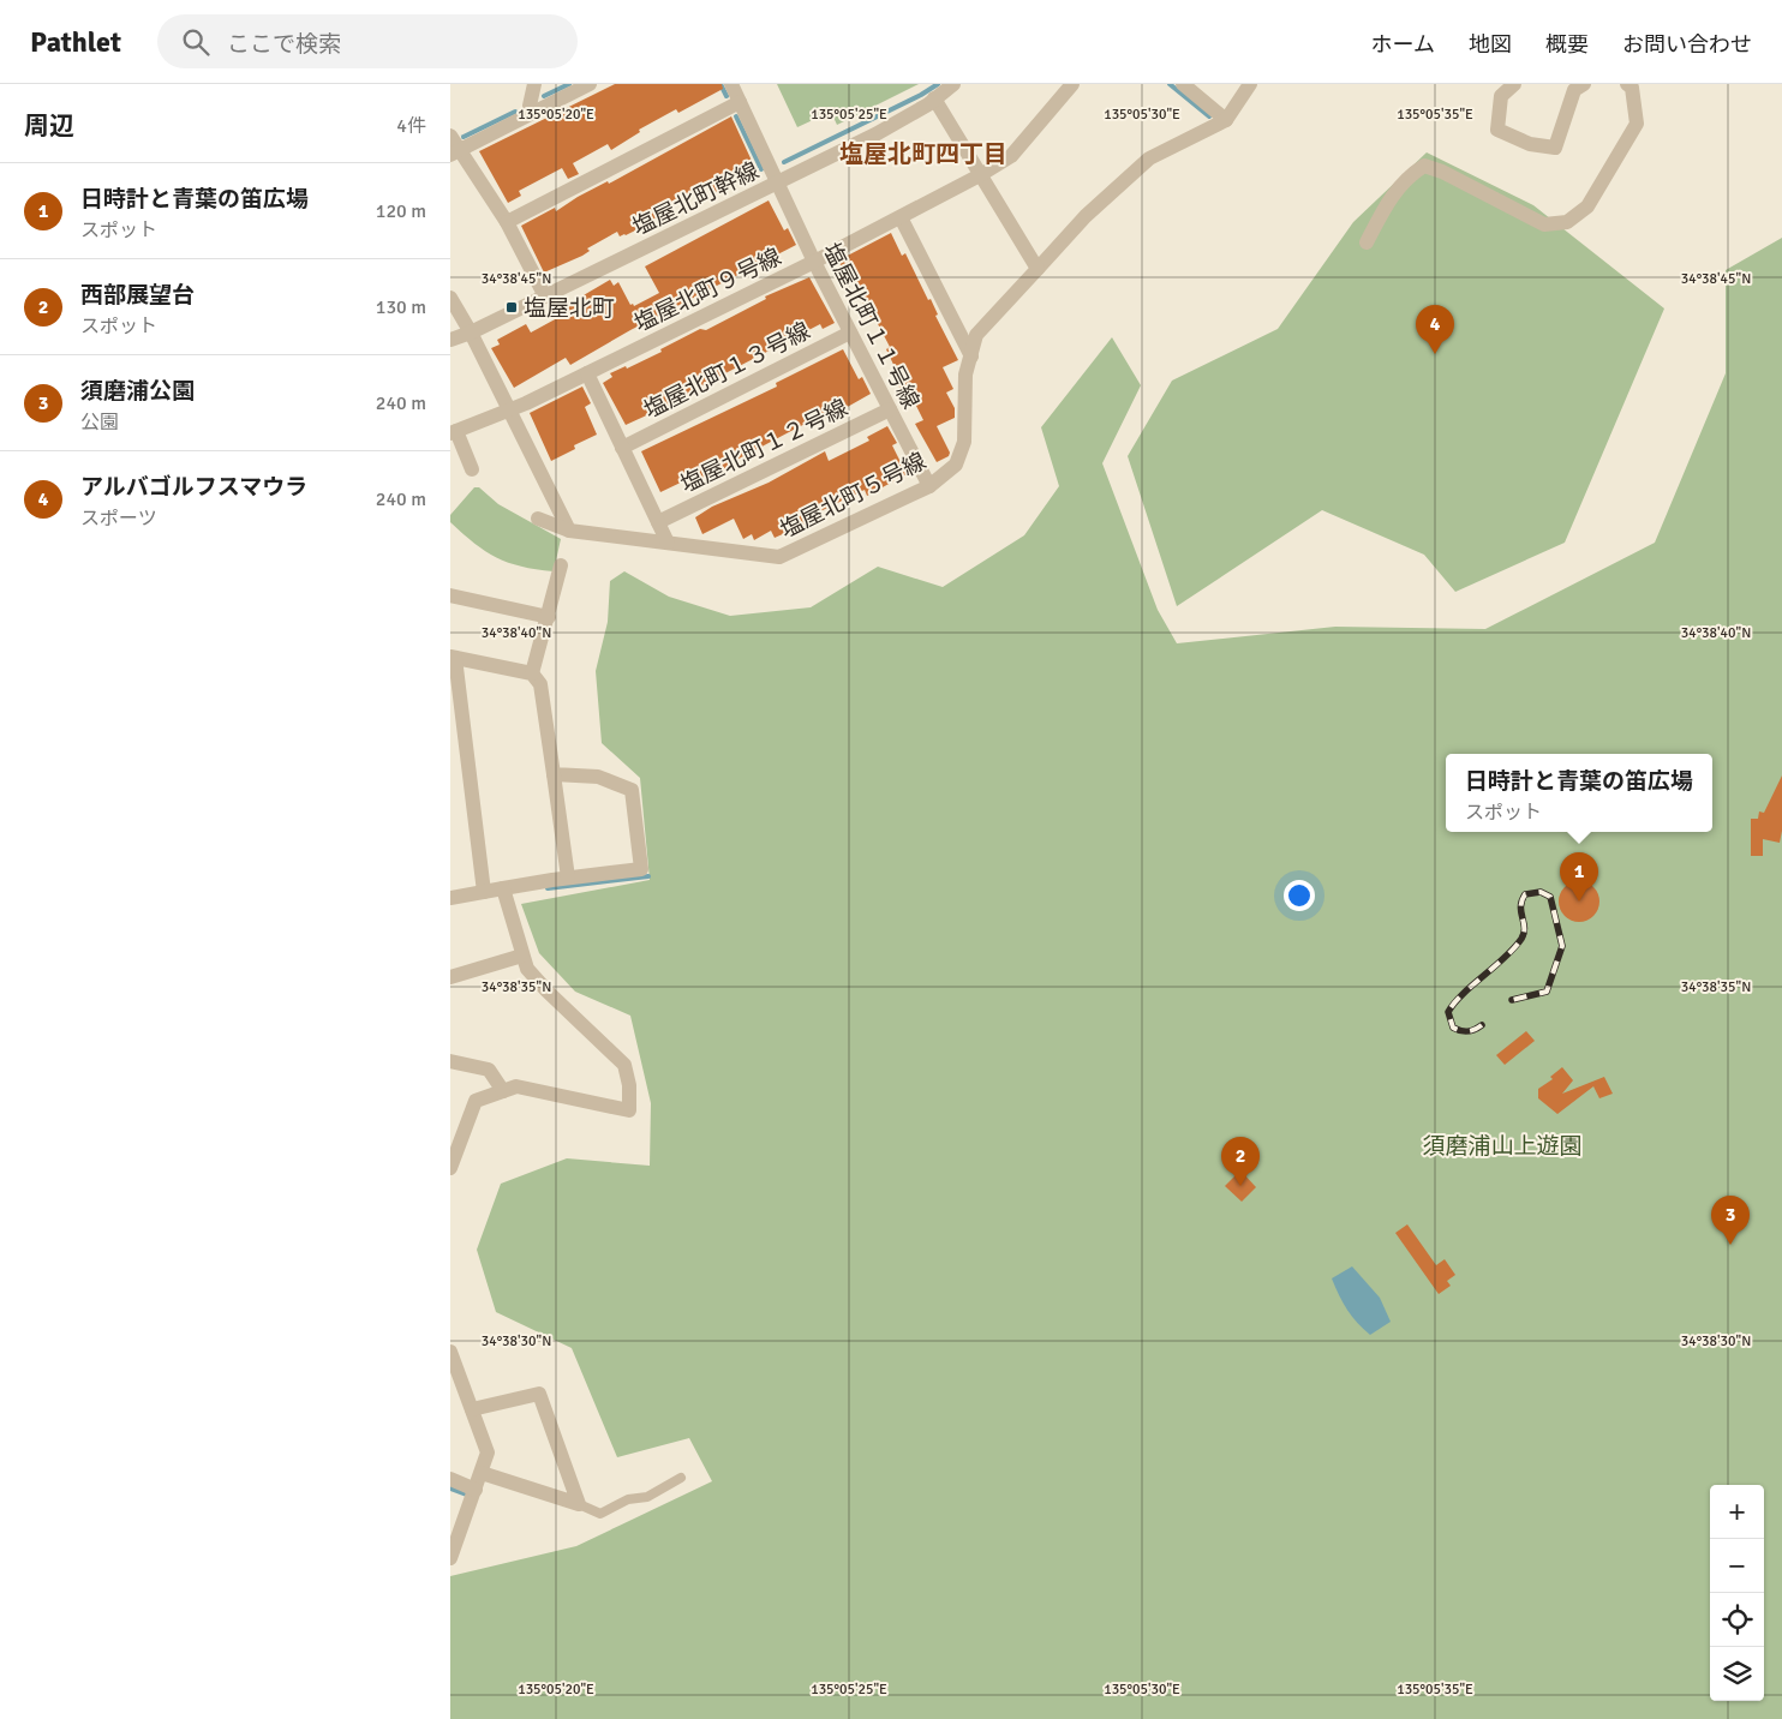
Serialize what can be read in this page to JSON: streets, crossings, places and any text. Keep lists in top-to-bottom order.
{
  "streets": {
    "street": [
      "塩屋北町幹線",
      "塩屋北町９号線",
      "塩屋北町１１号線",
      "塩屋北町１３号線",
      "塩屋北町１２号線",
      "塩屋北町５号線"
    ]
  },
  "crossings": [
    ["塩屋北町幹線", "塩屋北町１１号線"],
    ["塩屋北町９号線", "塩屋北町１１号線"],
    ["塩屋北町１１号線", "塩屋北町１３号線"],
    ["塩屋北町１１号線", "塩屋北町１２号線"],
    ["塩屋北町１１号線", "塩屋北町５号線"]
  ],
  "districts": ["塩屋北町四丁目"],
  "parks": ["須磨浦山上遊園"],
  "places": {
    "transit": ["塩屋北町"]
  },
  "page": {
    "header": "Pathlet",
    "search": "ここで検索",
    "nav": [
      "ホーム",
      "地図",
      "概要",
      "お問い合わせ"
    ],
    "heading": ["周辺", "4件"],
    "list": [
      {
        "mark": "1",
        "name": "日時計と青葉の笛広場",
        "note": "スポット",
        "value": "120 m"
      },
      {
        "mark": "2",
        "name": "西部展望台",
        "note": "スポット",
        "value": "130 m"
      },
      {
        "mark": "3",
        "name": "須磨浦公園",
        "note": "公園",
        "value": "240 m"
      },
      {
        "mark": "4",
        "name": "アルバゴルフスマウラ",
        "note": "スポーツ",
        "value": "240 m"
      }
    ],
    "pins": [
      "4",
      "1",
      "2",
      "3"
    ],
    "popup": ["日時計と青葉の笛広場", "スポット"],
    "map_buttons": ["+", "−"]
  },
  "coordinates": [
    "135°05'20\"E",
    "135°05'25\"E",
    "135°05'30\"E",
    "135°05'35\"E",
    "34°38'45\"N",
    "34°38'40\"N",
    "34°38'35\"N",
    "34°38'30\"N"
  ]
}
